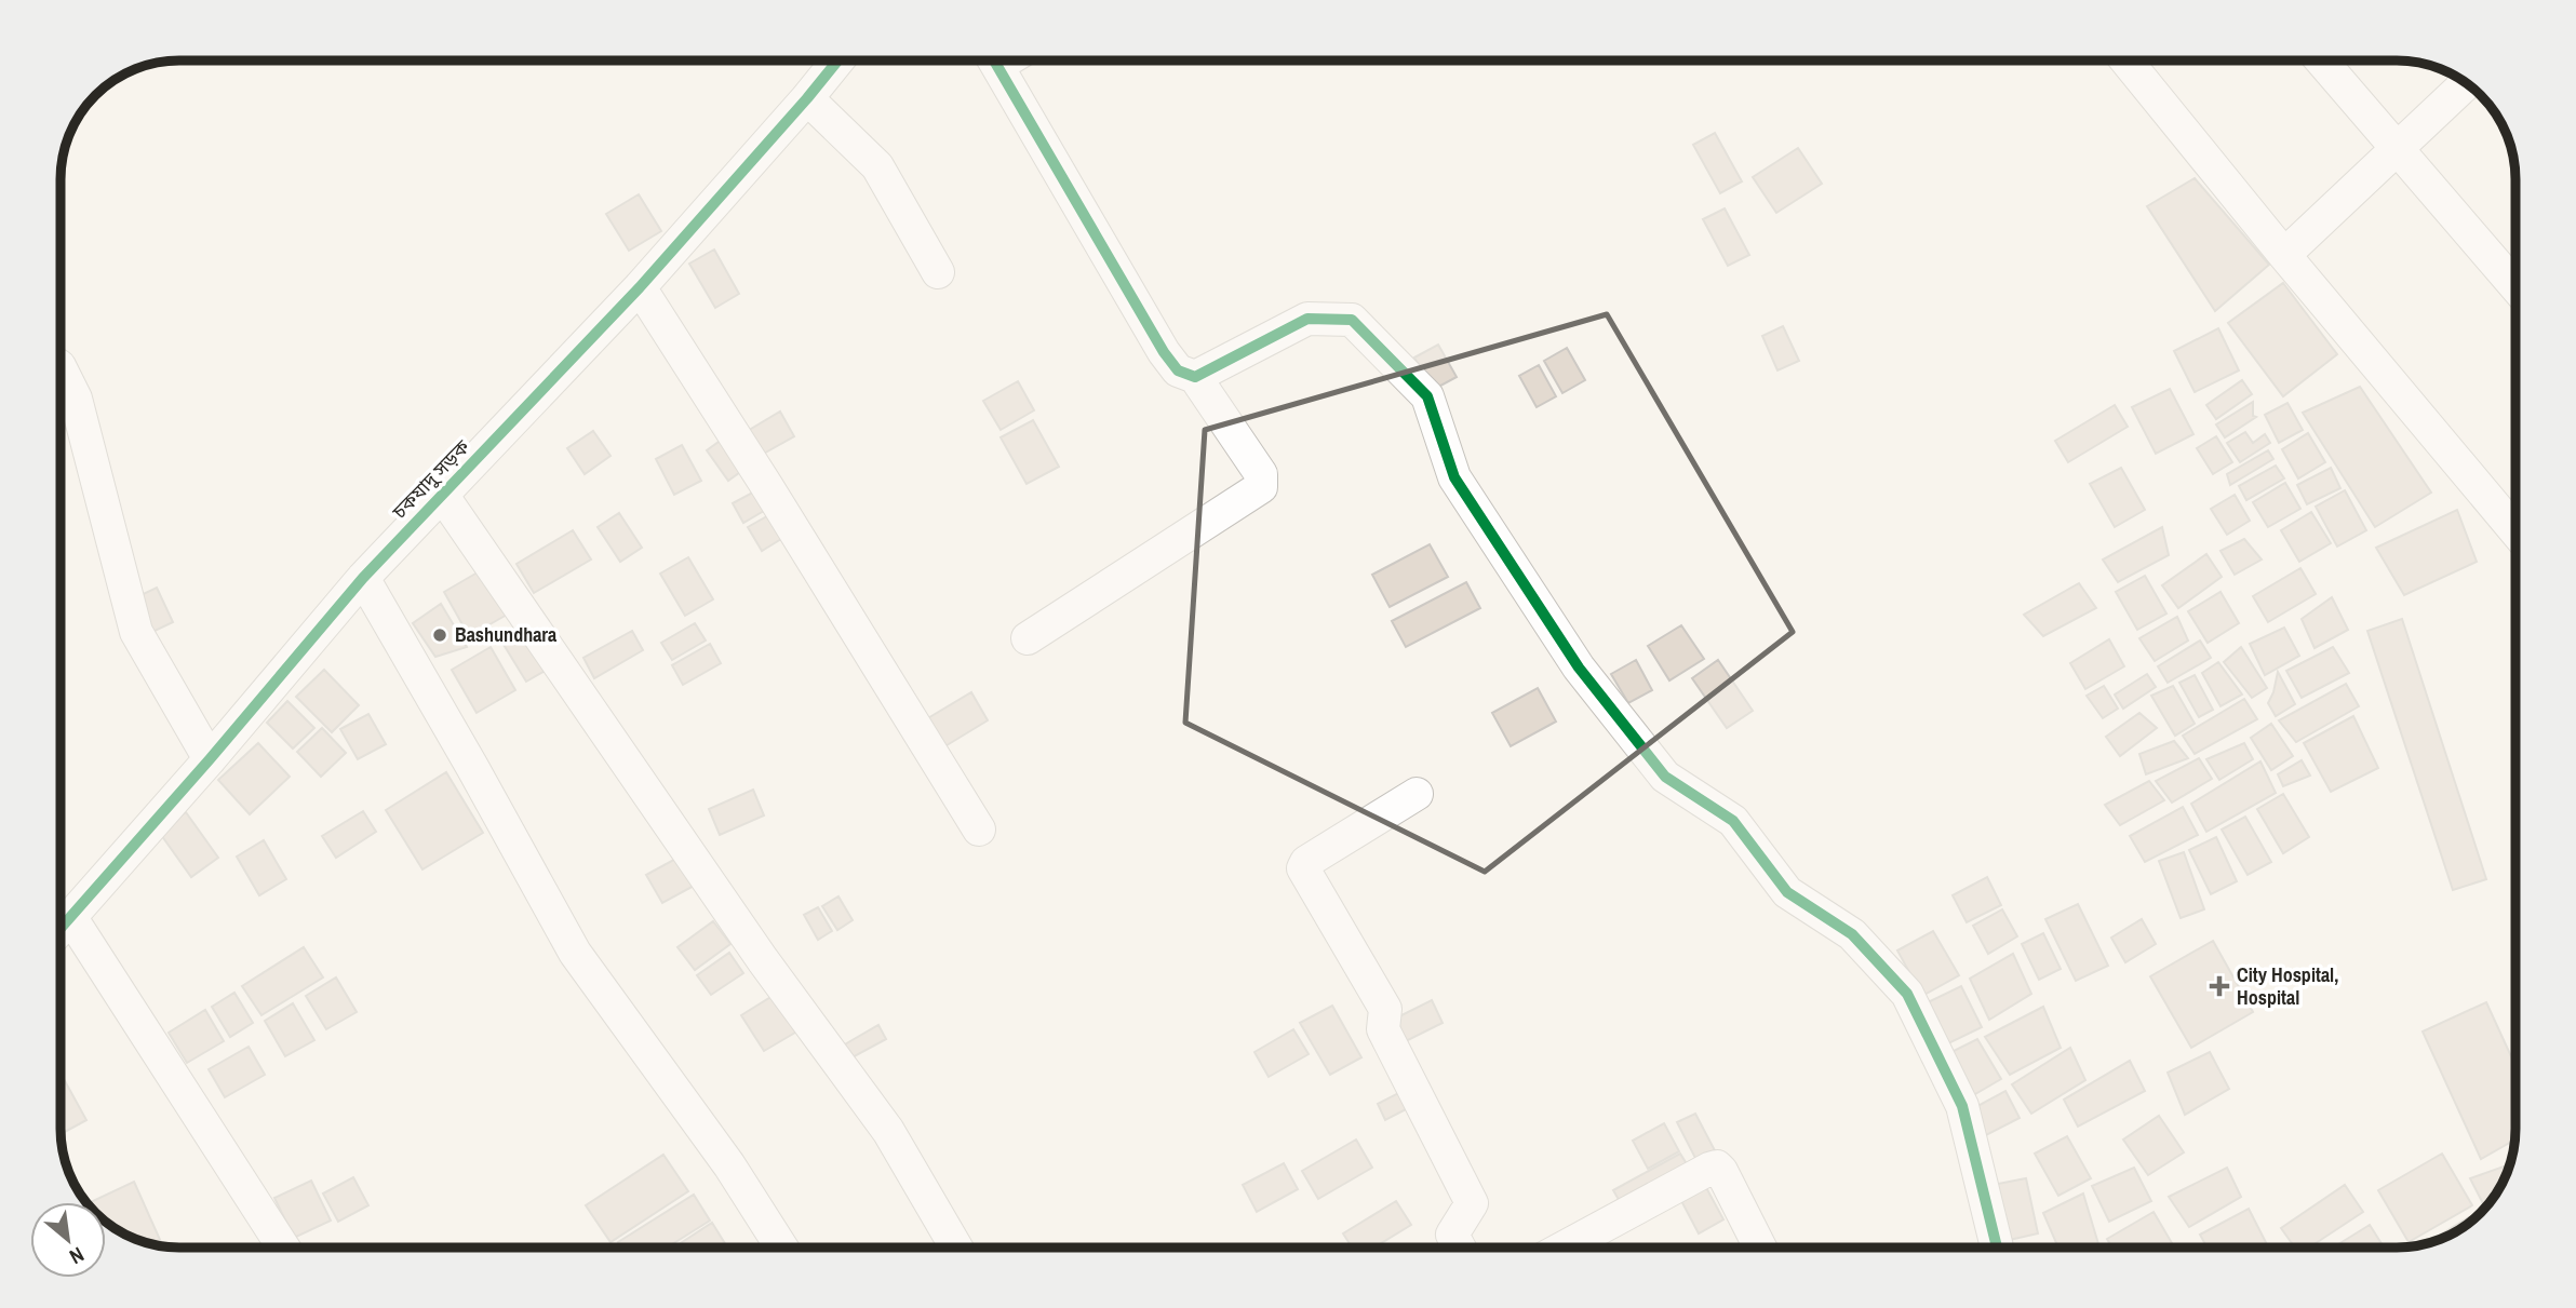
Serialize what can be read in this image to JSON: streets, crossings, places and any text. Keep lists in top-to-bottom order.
{
  "streets": {
    "street": ["চকযাদু সড়ক"]
  },
  "places": {
    "other": ["Bashundhara"],
    "health": ["City Hospital, Hospital"]
  },
  "north": "bottom right"
}
